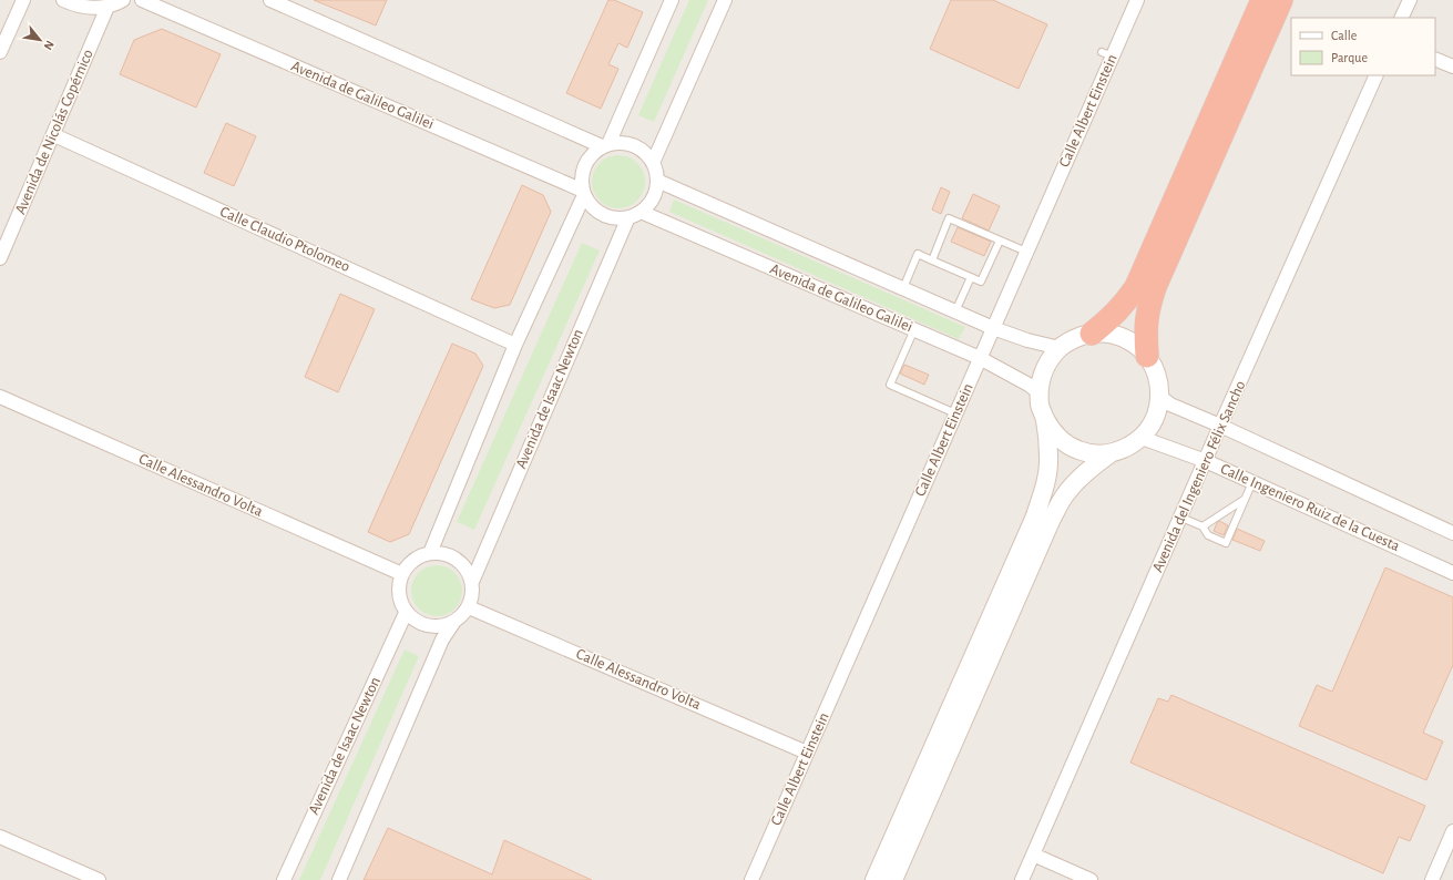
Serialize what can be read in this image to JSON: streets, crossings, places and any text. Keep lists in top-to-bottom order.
{
  "streets": {
    "street": [
      "Avenida de Galileo Galilei",
      "Calle Albert Einstein",
      "Avenida de Nicolás Copérnico",
      "Calle Claudio Ptolomeo",
      "Avenida de Isaac Newton",
      "Avenida del Ingeniero Félix Sancho",
      "Calle Alessandro Volta",
      "Calle Ingeniero Ruiz de la Cuesta"
    ]
  },
  "crossings": [
    ["Avenida de Galileo Galilei", "Calle Albert Einstein"],
    ["Avenida de Galileo Galilei", "Avenida de Isaac Newton"],
    ["Avenida de Galileo Galilei", "Calle Ingeniero Ruiz de la Cuesta"],
    ["Calle Albert Einstein", "Calle Alessandro Volta"],
    ["Avenida de Nicolás Copérnico", "Calle Claudio Ptolomeo"],
    ["Avenida de Isaac Newton", "Calle Alessandro Volta"],
    ["Avenida del Ingeniero Félix Sancho", "Calle Ingeniero Ruiz de la Cuesta"]
  ],
  "legend": ["Calle", "Parque"],
  "north": "bottom right"
}
